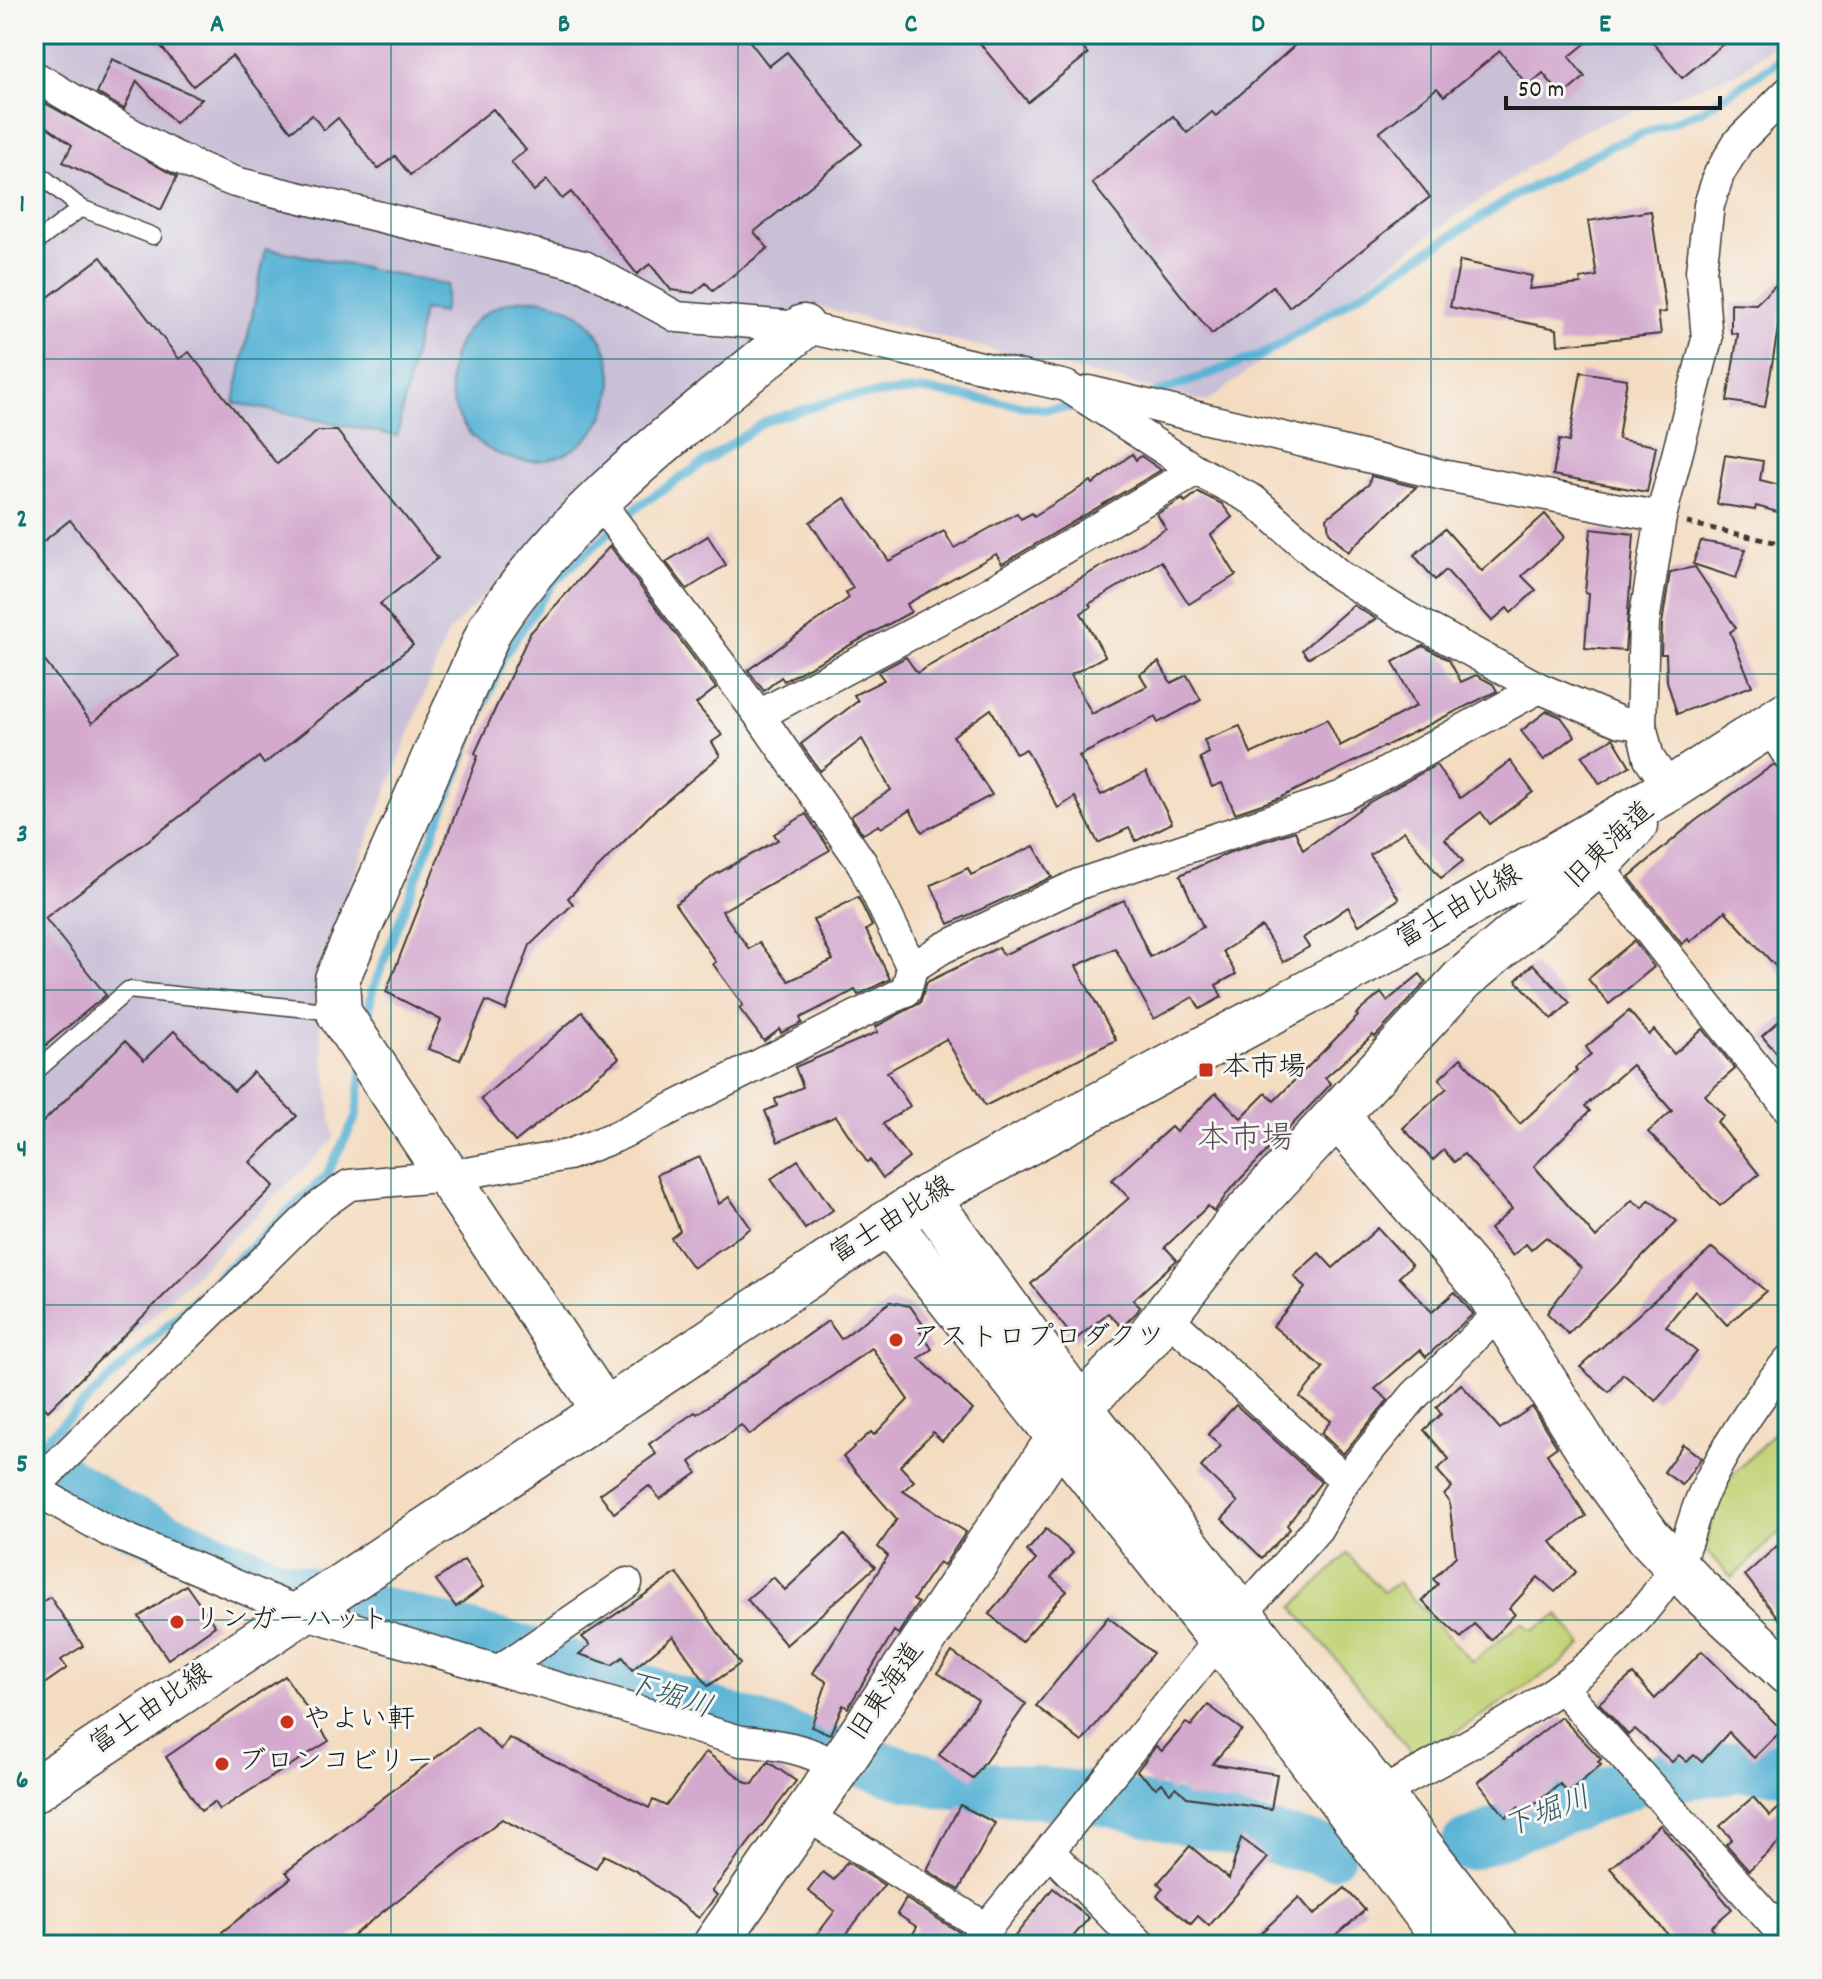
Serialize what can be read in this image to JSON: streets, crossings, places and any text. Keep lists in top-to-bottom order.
{
  "streets": {
    "street": ["旧東海道", "富士由比線"]
  },
  "crossings": [
    ["旧東海道", "富士由比線"]
  ],
  "districts": ["本市場"],
  "water": ["下堀川"],
  "places": {
    "transit": ["本市場"],
    "other": [
      "アストロプロダクツ",
      "リンガーハット",
      "やよい軒",
      "ブロンコビリー"
    ]
  },
  "scale_bar": "50 m",
  "grid": {
    "columns": [
      "A",
      "B",
      "C",
      "D",
      "E"
    ],
    "rows": [
      "1",
      "2",
      "3",
      "4",
      "5",
      "6"
    ]
  }
}
